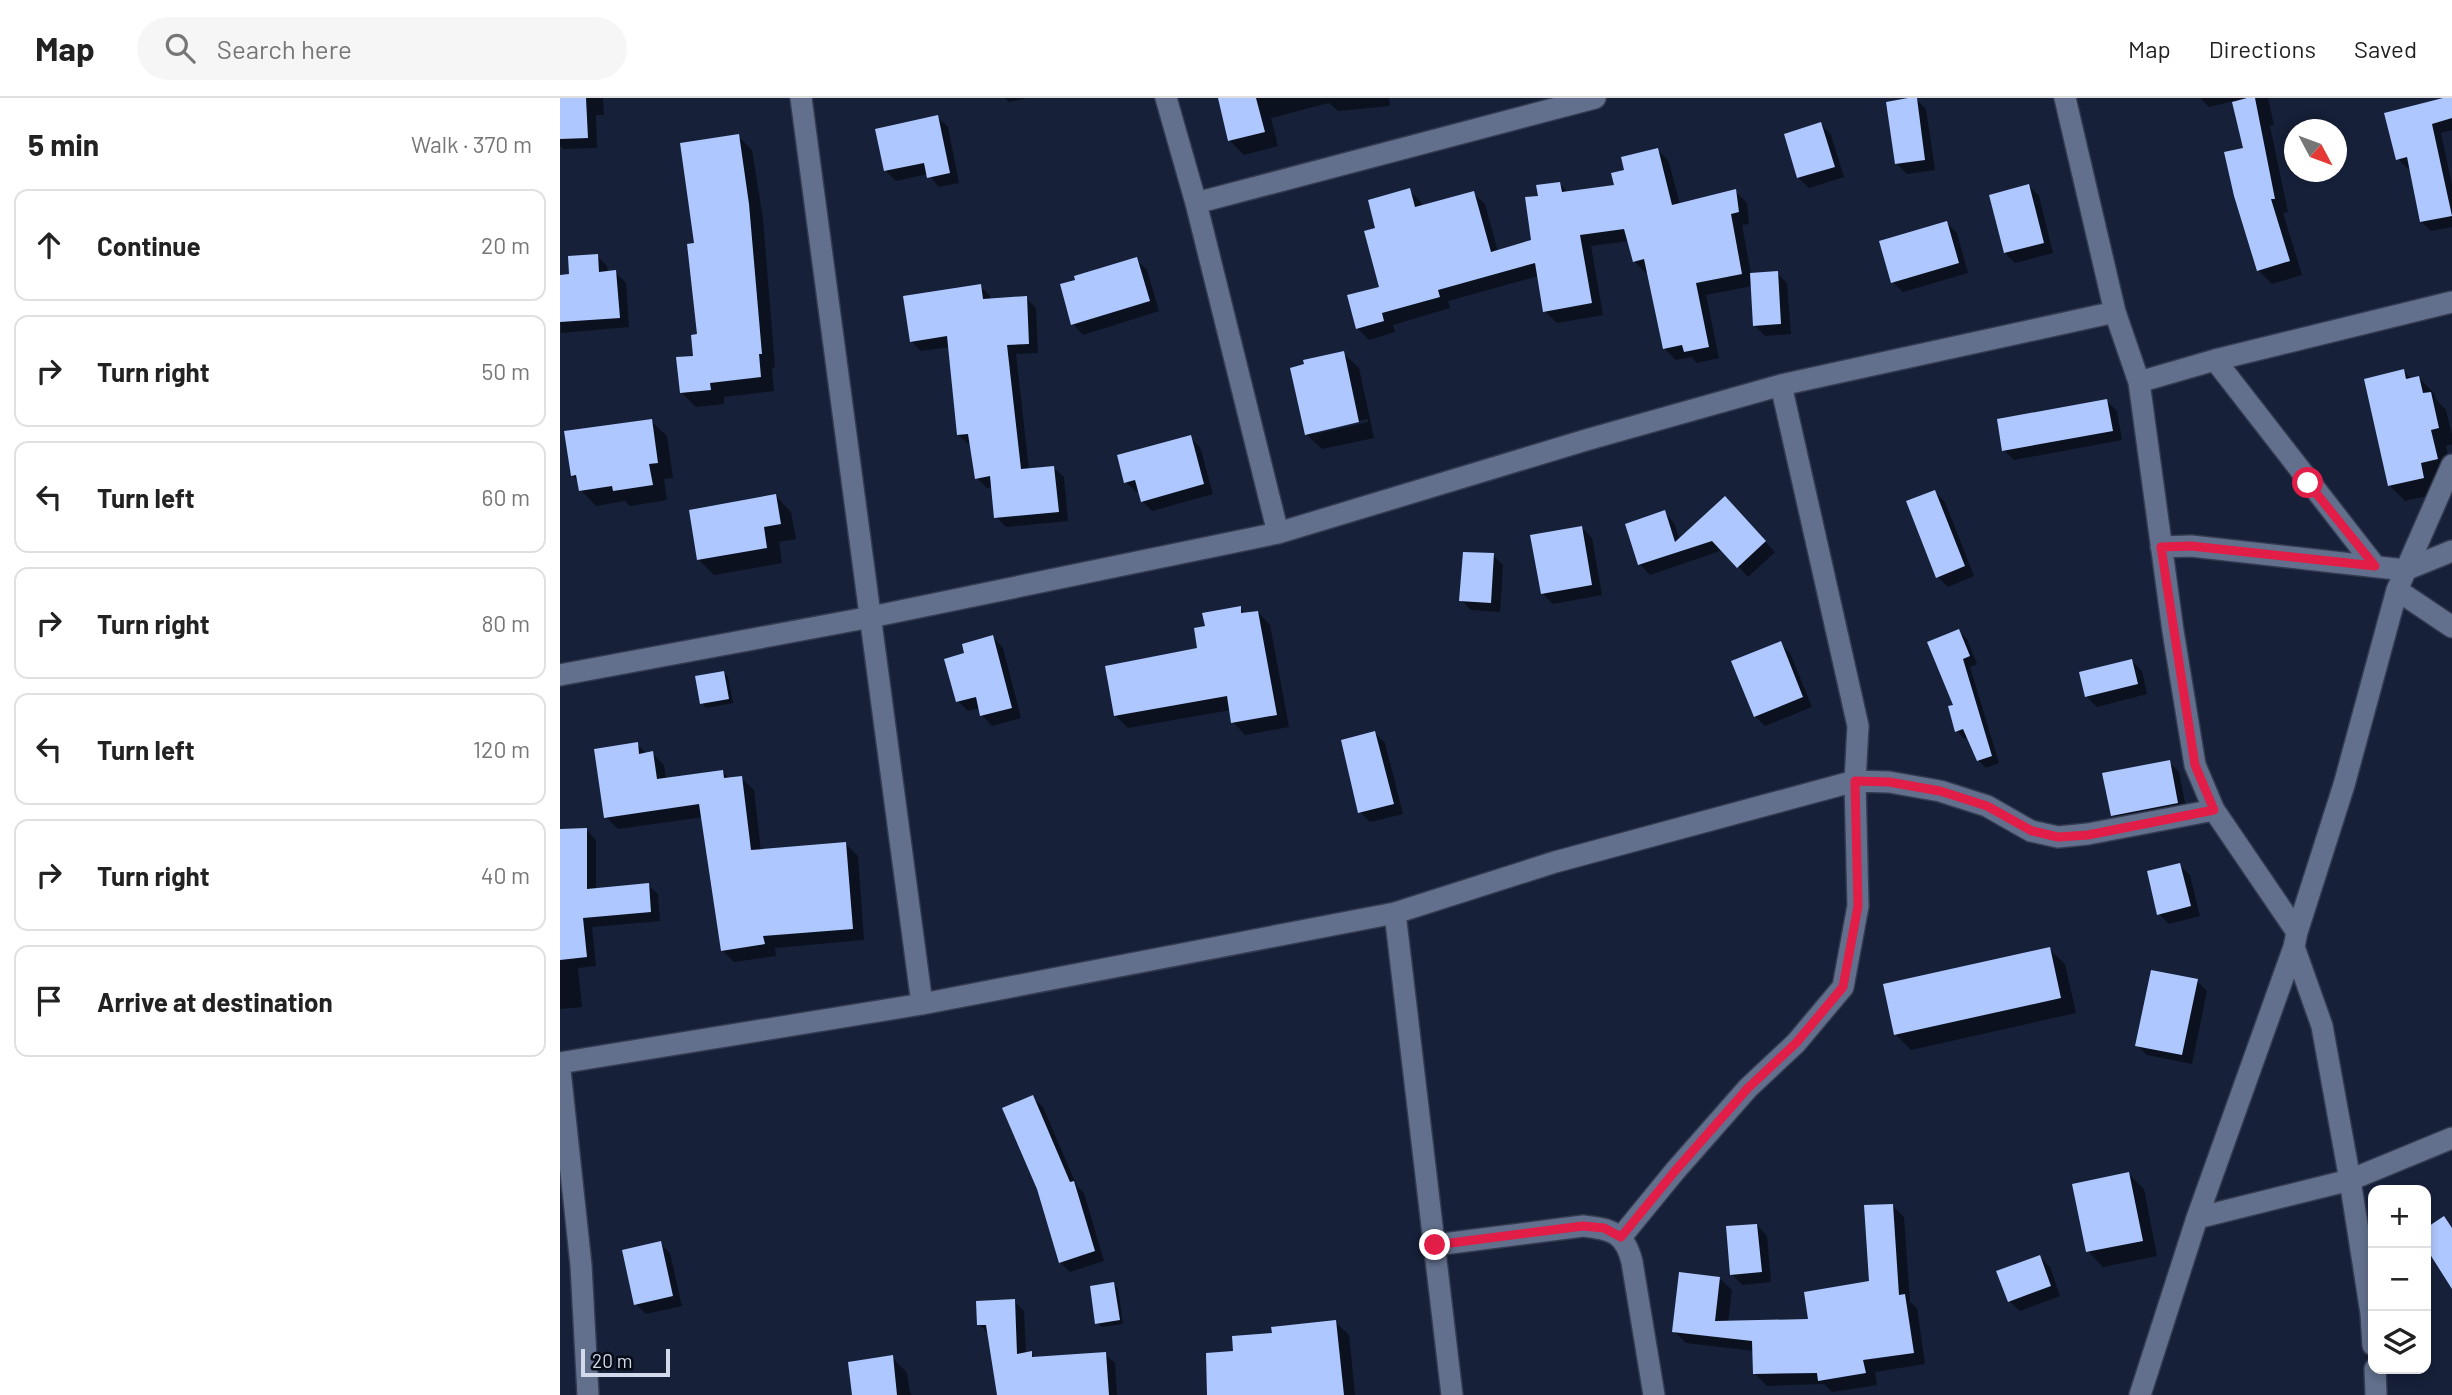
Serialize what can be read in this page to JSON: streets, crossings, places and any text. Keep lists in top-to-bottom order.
{
  "scale_bar": "20 m",
  "north": "bottom right",
  "page": {
    "header": "Map",
    "search": "Search here",
    "nav": ["Map", "Directions", "Saved"],
    "heading": ["5 min", "Walk · 370 m"],
    "list": [
      ["Continue", "20 m"],
      ["Turn right", "50 m"],
      ["Turn left", "60 m"],
      ["Turn right", "80 m"],
      ["Turn left", "120 m"],
      ["Turn right", "40 m"],
      "Arrive at destination"
    ],
    "map_buttons": ["+", "−"],
    "scale": "20 m"
  }
}
